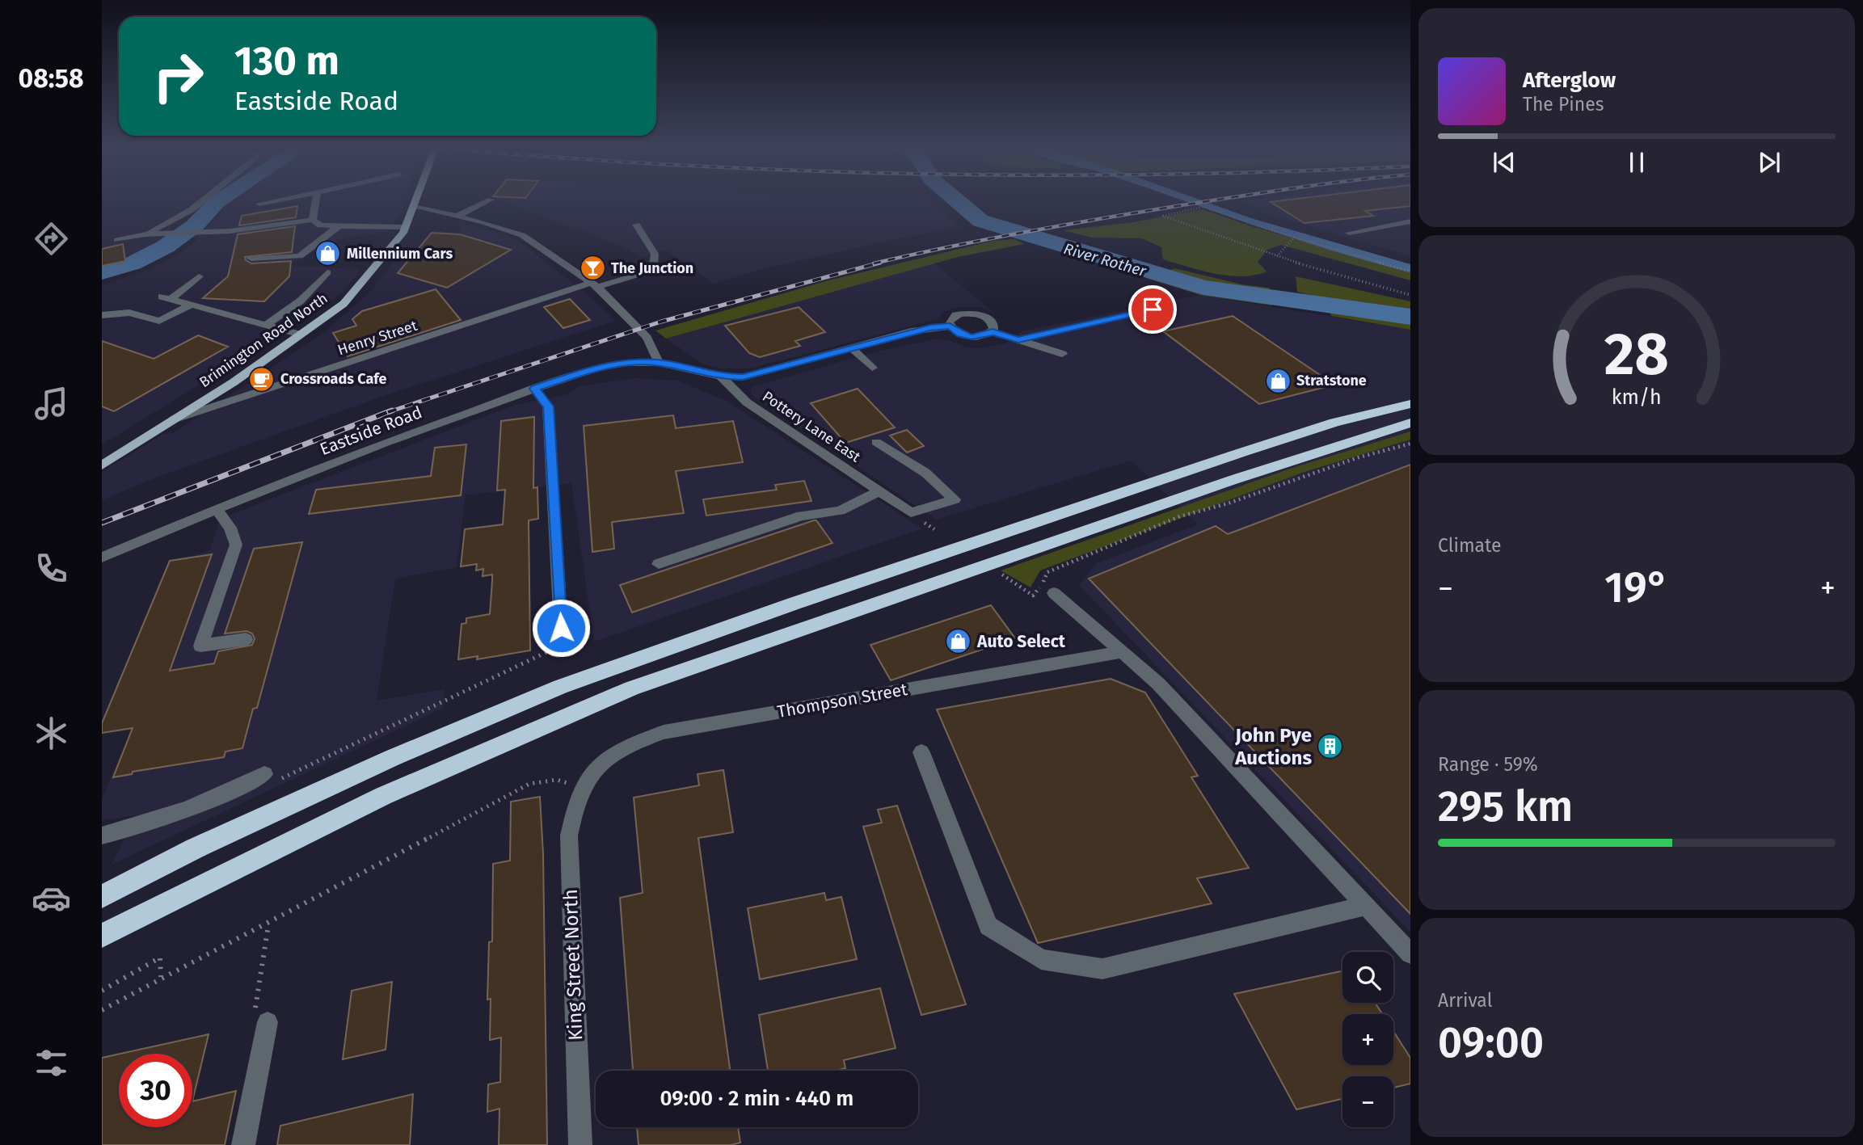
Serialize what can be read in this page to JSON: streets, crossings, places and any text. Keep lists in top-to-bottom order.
{
  "streets": {
    "main road": ["Brimington Road North"],
    "street": [
      "Henry Street",
      "Pottery Lane East",
      "Eastside Road",
      "Thompson Street",
      "King Street North"
    ]
  },
  "crossings": [
    ["Henry Street", "Brimington Road North"],
    ["Thompson Street", "King Street North"]
  ],
  "water": ["River Rother"],
  "places": {
    "shop": ["Millennium Cars", "Stratstone", "Auto Select"],
    "bar": ["The Junction"],
    "cafe": ["Crossroads Cafe"],
    "building": ["John Pye Auctions"]
  },
  "page": {
    "tabs": "08:58",
    "turn": ["130 m", "Eastside Road"],
    "song": ["Afterglow", "The Pines"],
    "tile": [
      "Climate",
      ["Range · 59%", "295 km"],
      ["Arrival", "09:00"]
    ],
    "heat": ["−", "19°", "+"],
    "map_buttons": ["+", "−"],
    "limit": "30",
    "trip": "09:00 · 2 min · 440 m",
    "gauge": ["28", "km/h"]
  }
}
